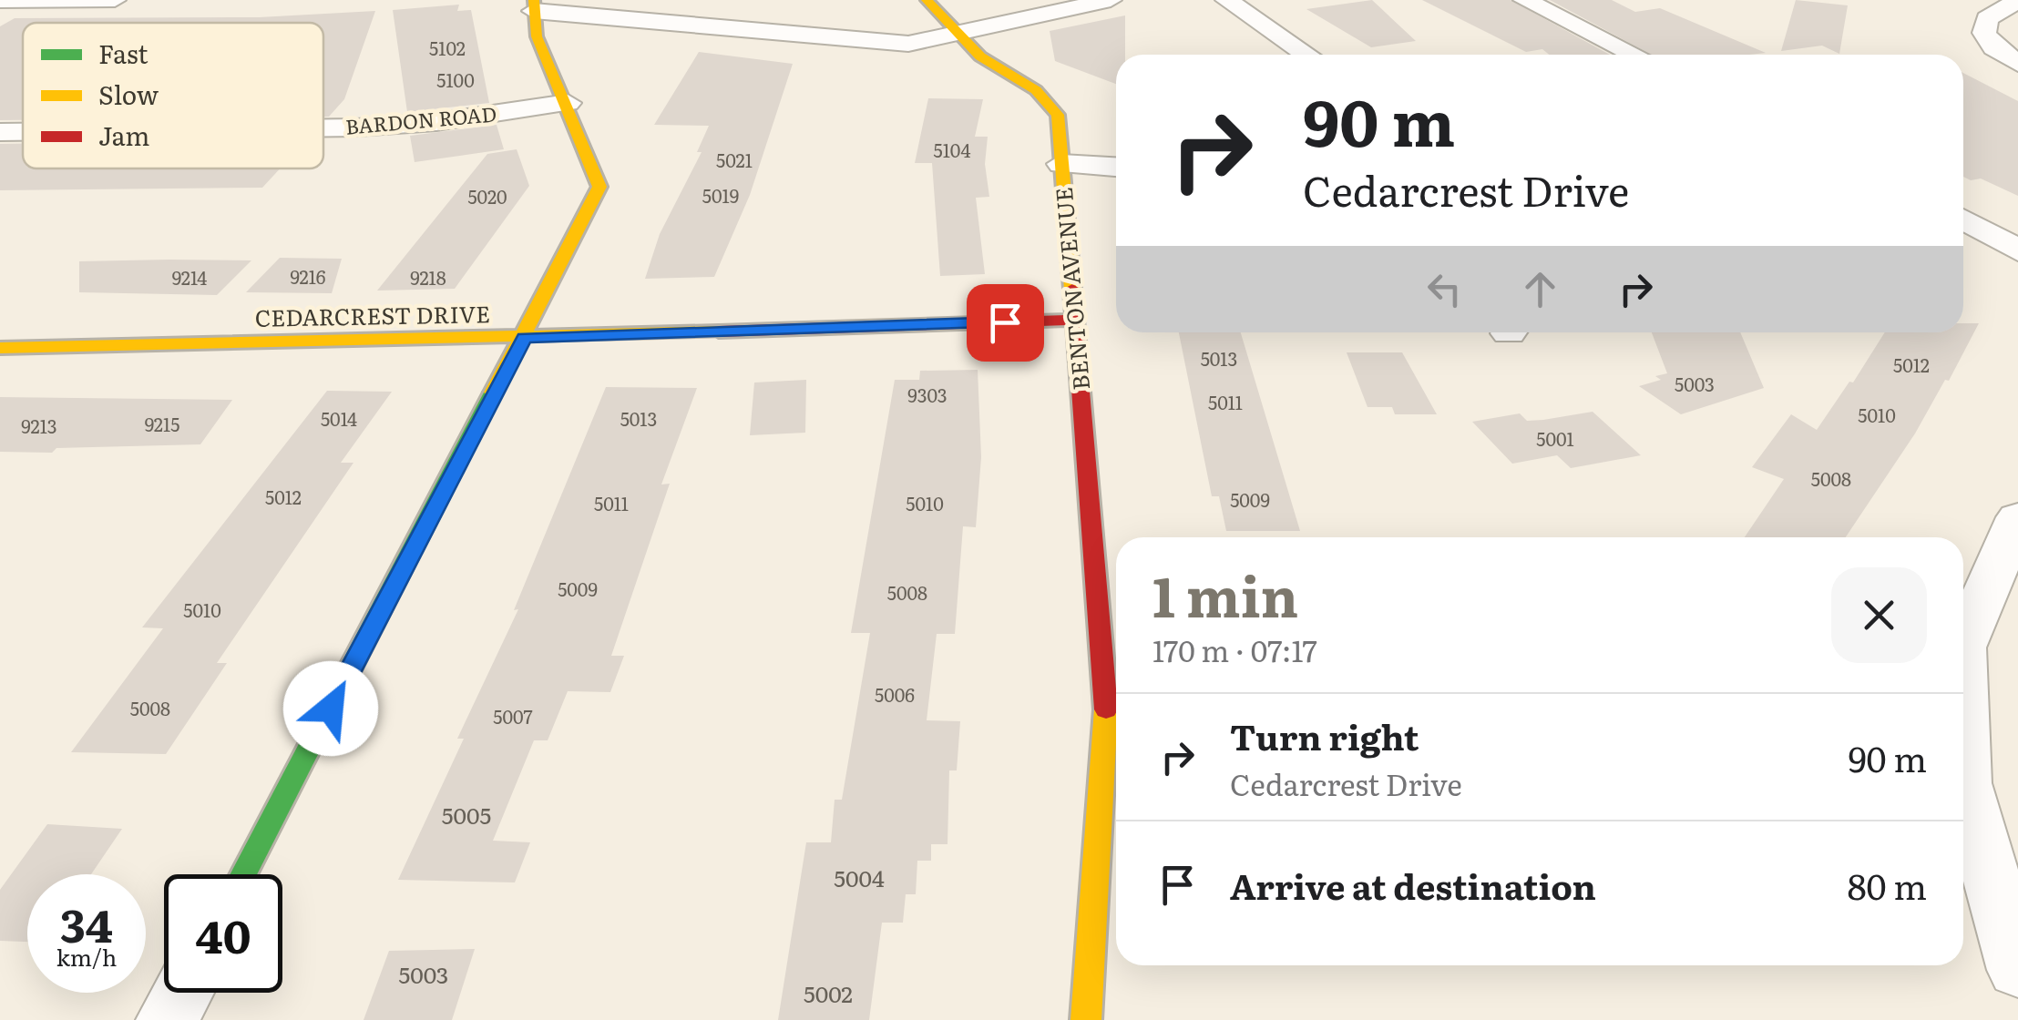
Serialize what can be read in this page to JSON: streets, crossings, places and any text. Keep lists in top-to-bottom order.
{
  "streets": {
    "street": ["BARDON ROAD", "BENTON AVENUE", "CEDARCREST DRIVE"]
  },
  "crossings": [
    ["BENTON AVENUE", "CEDARCREST DRIVE"]
  ],
  "house_numbers": [
    "5102",
    "5100",
    "5104",
    "5021",
    "5019",
    "5020",
    "9216",
    "9214",
    "9218",
    "5013",
    "5012",
    "5003",
    "9303",
    "5011",
    "5010",
    "5014",
    "5013",
    "9215",
    "9213",
    "5001",
    "5008",
    "5012",
    "5009",
    "5011",
    "5010",
    "5009",
    "5008",
    "5010",
    "5006",
    "5008",
    "5007",
    "5005",
    "5004",
    "5003",
    "5002"
  ],
  "legend": ["Fast", "Slow", "Jam"],
  "page": {
    "turn": ["90 m", "Cedarcrest Drive"],
    "heading": ["1 min", "170 m · 07:17"],
    "list": [
      {
        "name": "Turn right",
        "note": "Cedarcrest Drive",
        "value": "90 m"
      },
      {
        "name": "Arrive at destination",
        "value": "80 m"
      }
    ],
    "speed": "34 km/h",
    "limit": "40"
  }
}
